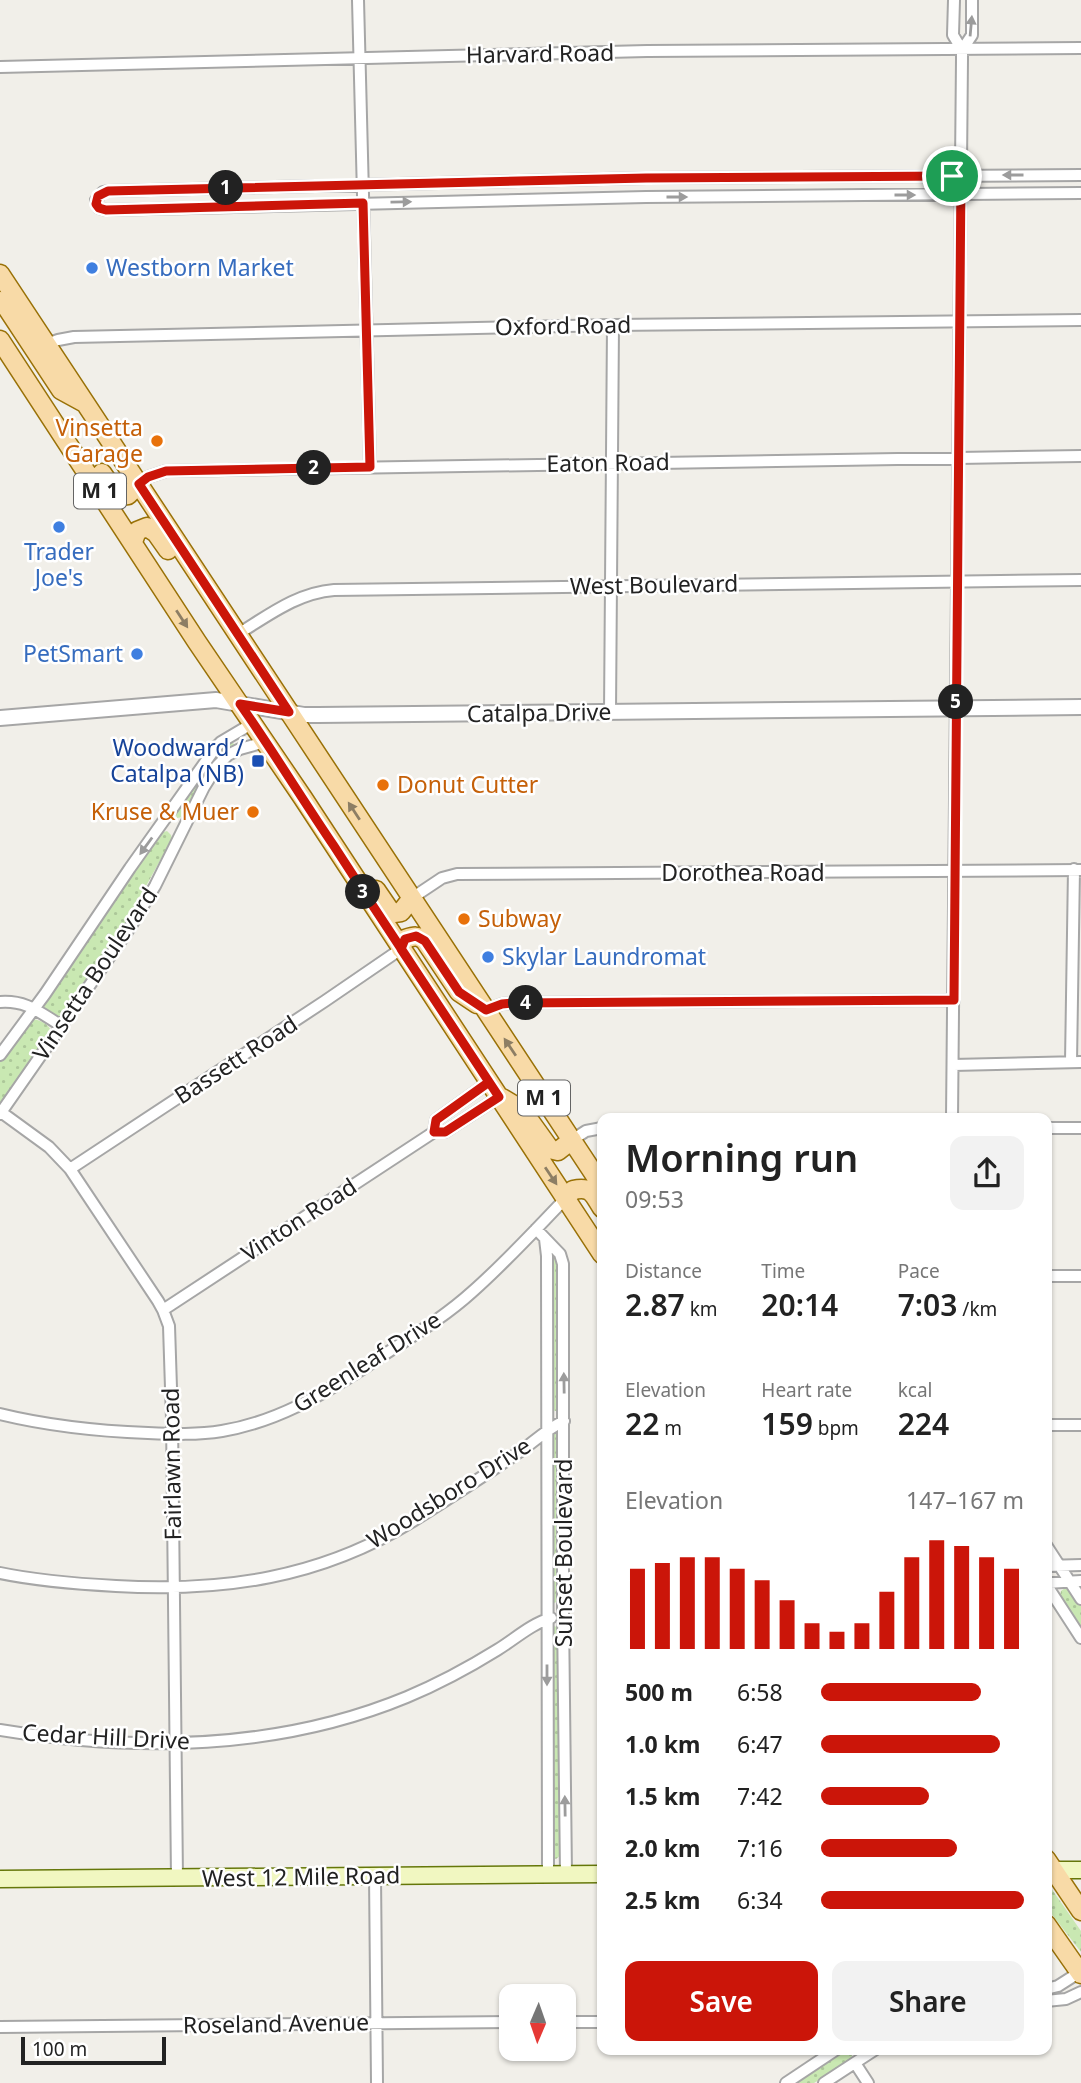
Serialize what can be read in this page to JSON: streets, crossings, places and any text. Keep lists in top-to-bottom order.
{
  "streets": {
    "main road": ["M 1", "West 12 Mile Road"],
    "street": [
      "Harvard Road",
      "Oxford Road",
      "Eaton Road",
      "West Boulevard",
      "Catalpa Drive",
      "Dorothea Road",
      "Vinsetta Boulevard",
      "Bassett Road",
      "Vinton Road",
      "Greenleaf Drive",
      "Fairlawn Road",
      "Woodsboro Drive",
      "Sunset Boulevard",
      "Cedar Hill Drive",
      "Roseland Avenue"
    ]
  },
  "crossings": [
    ["Oxford Road", "M 1"],
    ["Eaton Road", "M 1"],
    ["M 1", "West Boulevard"],
    ["M 1", "Catalpa Drive"],
    ["M 1", "Dorothea Road"],
    ["M 1", "Vinsetta Boulevard"],
    ["M 1", "Bassett Road"],
    ["M 1", "Vinton Road"],
    ["M 1", "Greenleaf Drive"],
    ["Vinsetta Boulevard", "Fairlawn Road"],
    ["Bassett Road", "Fairlawn Road"],
    ["Vinton Road", "Fairlawn Road"],
    ["Greenleaf Drive", "Fairlawn Road"],
    ["Greenleaf Drive", "Sunset Boulevard"],
    ["Fairlawn Road", "Woodsboro Drive"],
    ["Fairlawn Road", "Cedar Hill Drive"],
    ["Fairlawn Road", "West 12 Mile Road"],
    ["Woodsboro Drive", "Sunset Boulevard"],
    ["Sunset Boulevard", "Cedar Hill Drive"],
    ["Sunset Boulevard", "West 12 Mile Road"]
  ],
  "places": {
    "other": [
      "Westborn Market",
      "Vinsetta Garage",
      "Trader Joe's",
      "PetSmart",
      "Donut Cutter",
      "Kruse & Muer",
      "Subway",
      "Skylar Laundromat"
    ],
    "transit": ["Woodward / Catalpa (NB)"]
  },
  "scale_bar": "100 m",
  "north": "bottom",
  "page": {
    "pins": [
      "1",
      "2",
      "5",
      "3",
      "4"
    ],
    "heading": ["Morning run", "09:53"],
    "stats": [
      ["Distance", "2.87 km"],
      ["Time", "20:14"],
      ["Pace", "7:03 /km"],
      ["Elevation", "22 m"],
      ["Heart rate", "159 bpm"],
      ["kcal", "224"]
    ],
    "chart": ["Elevation", "147–167 m"],
    "list": [
      {
        "name": "500 m",
        "note": "6:58"
      },
      {
        "name": "1.0 km",
        "note": "6:47"
      },
      {
        "name": "1.5 km",
        "note": "7:42"
      },
      {
        "name": "2.0 km",
        "note": "7:16"
      },
      {
        "name": "2.5 km",
        "note": "6:34"
      }
    ],
    "buttons": ["Save", "Share"],
    "scale": "100 m"
  }
}
